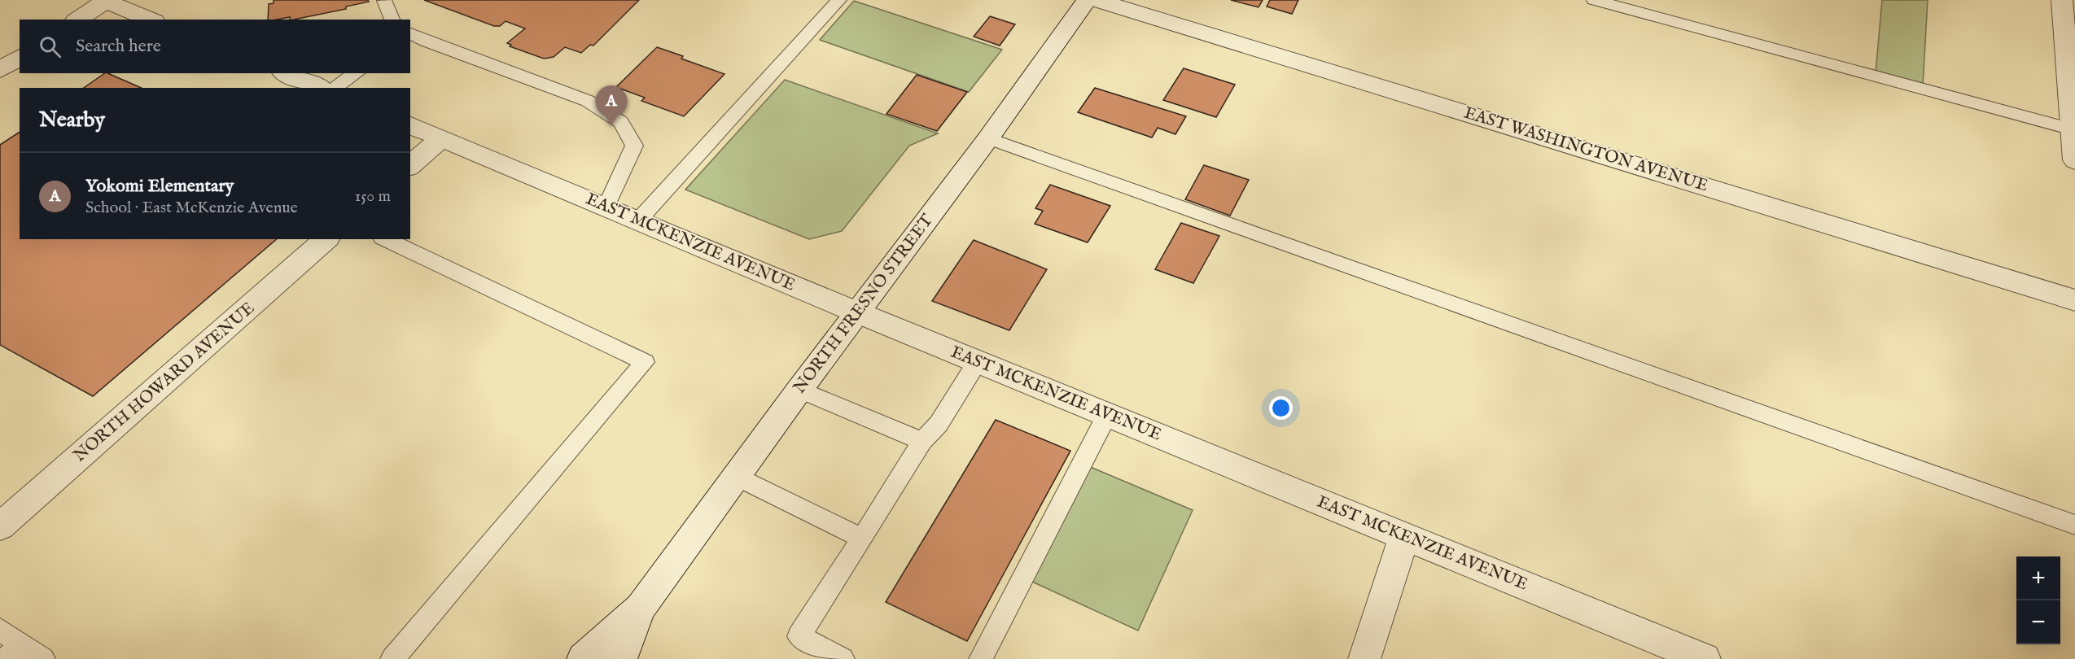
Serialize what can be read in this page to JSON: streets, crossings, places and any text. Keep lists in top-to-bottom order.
{
  "streets": {
    "street": [
      "EAST WASHINGTON AVENUE",
      "EAST MCKENZIE AVENUE",
      "NORTH FRESNO STREET",
      "NORTH HOWARD AVENUE"
    ]
  },
  "crossings": [
    ["EAST MCKENZIE AVENUE", "NORTH FRESNO STREET"]
  ],
  "page": {
    "search": "Search here",
    "pins": "A",
    "heading": "Nearby",
    "list": [
      {
        "mark": "A",
        "name": "Yokomi Elementary",
        "note": "School · East McKenzie Avenue",
        "value": "150 m"
      }
    ],
    "map_buttons": ["+", "−"]
  }
}
